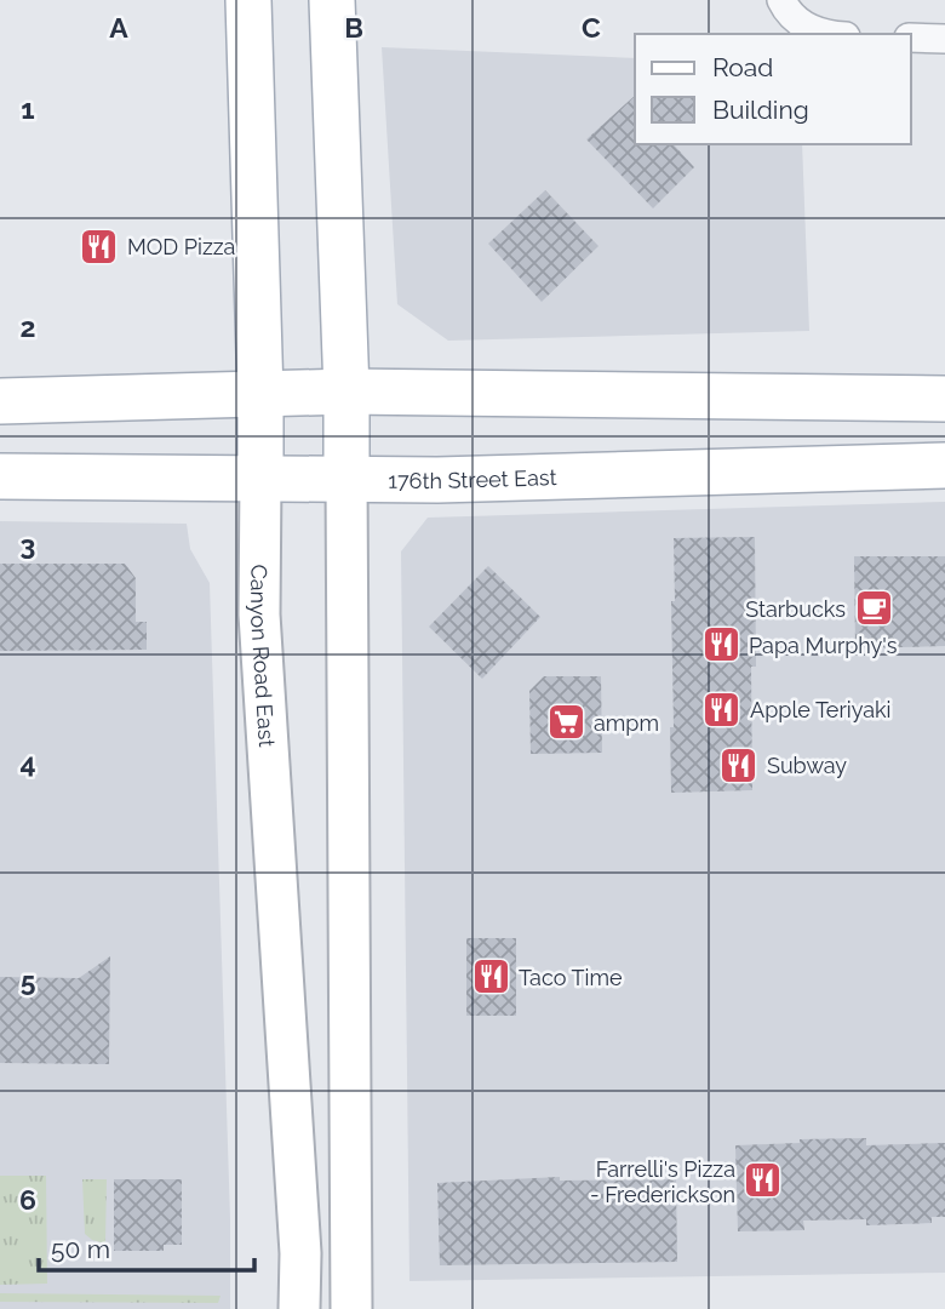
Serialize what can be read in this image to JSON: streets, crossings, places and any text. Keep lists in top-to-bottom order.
{
  "streets": {
    "main road": ["176th Street East", "Canyon Road East"]
  },
  "crossings": [
    ["176th Street East", "Canyon Road East"]
  ],
  "places": {
    "restaurant": [
      "MOD Pizza",
      "Papa Murphy's",
      "Apple Teriyaki",
      "Subway",
      "Taco Time",
      "Farrelli's Pizza - Frederickson"
    ],
    "cafe": ["Starbucks"],
    "supermarket": ["ampm"]
  },
  "legend": ["Road", "Building"],
  "scale_bar": "50 m",
  "grid": {
    "columns": ["A", "B", "C"],
    "rows": [
      "1",
      "2",
      "3",
      "4",
      "5",
      "6"
    ]
  }
}
